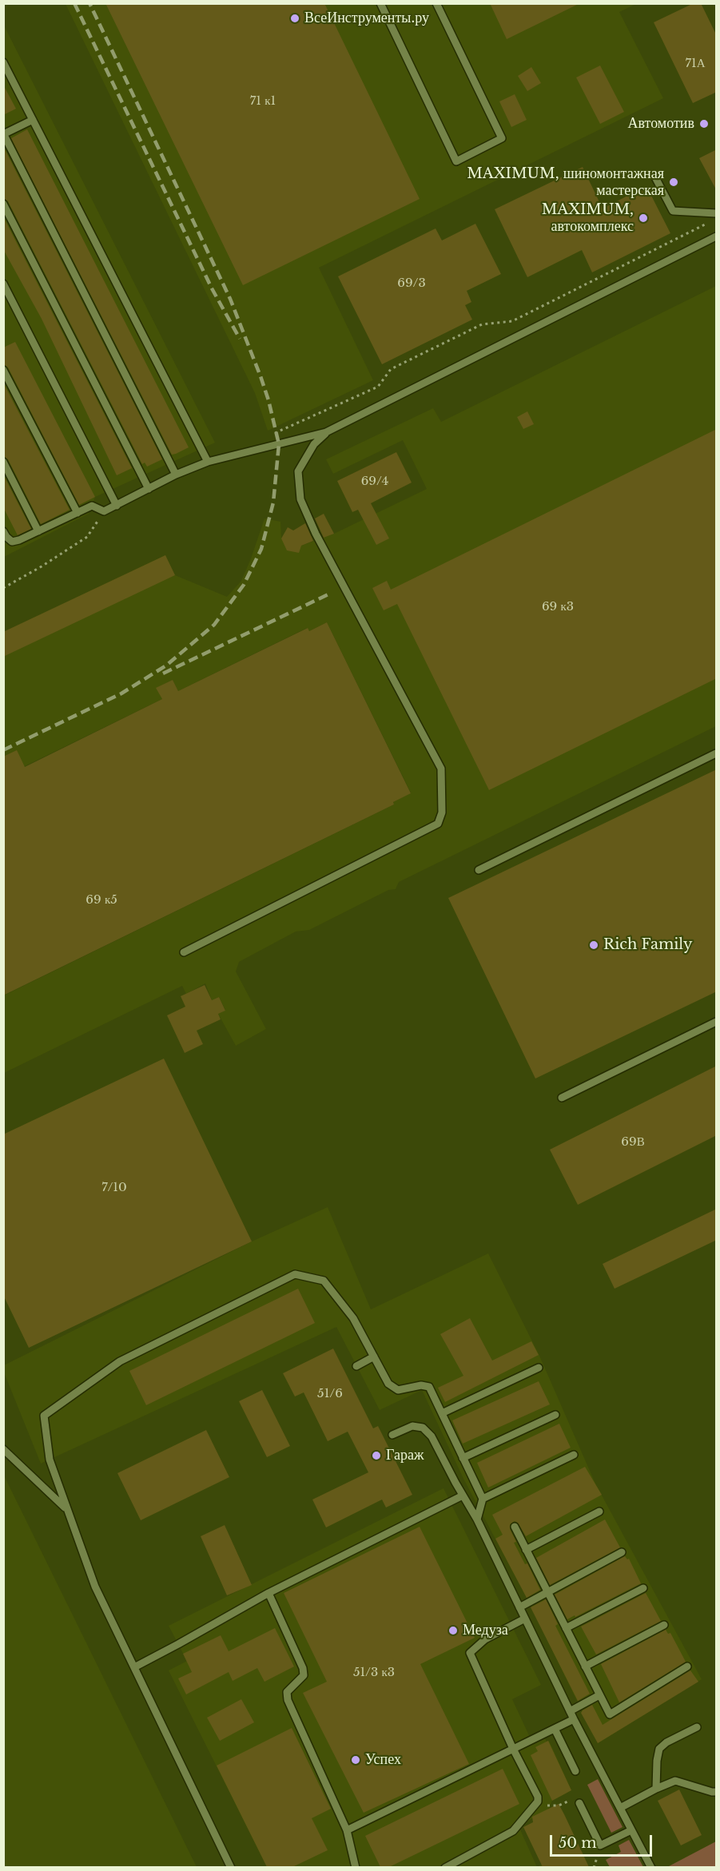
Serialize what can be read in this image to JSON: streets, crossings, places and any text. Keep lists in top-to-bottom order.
{
  "places": [
    "ВсеИнструменты.ру",
    "Автомотив",
    "MAXIMUM, шиномонтажная мастерская",
    "MAXIMUM, автокомплекс",
    "Rich Family",
    "Гараж",
    "Медуза",
    "Успех"
  ],
  "house_numbers": [
    "71А",
    "71 к1",
    "69/3",
    "69/4",
    "69 к3",
    "69 к5",
    "69В",
    "7/10",
    "51/6",
    "51/3 к3"
  ],
  "scale_bar": "50 m"
}
